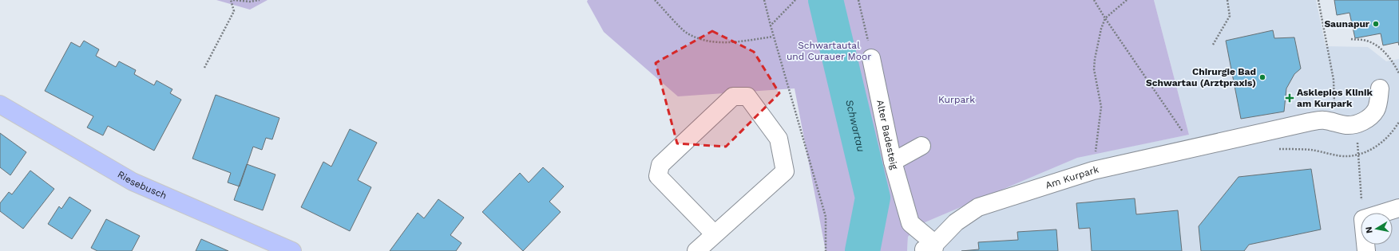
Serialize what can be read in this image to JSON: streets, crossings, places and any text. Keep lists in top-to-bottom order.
{
  "streets": {
    "main road": ["Riesebusch"],
    "street": ["Alter Badesteig", "Am Kurpark"]
  },
  "crossings": [
    ["Alter Badesteig", "Am Kurpark"]
  ],
  "water": ["Schwartau"],
  "parks": ["Schwartautal und Curauer Moor", "Kurpark"],
  "places": {
    "other": ["Saunapur", "Chirurgie Bad Schwartau (Arztpraxis)"],
    "health": ["Asklepios Klinik am Kurpark"]
  },
  "north": "left"
}
